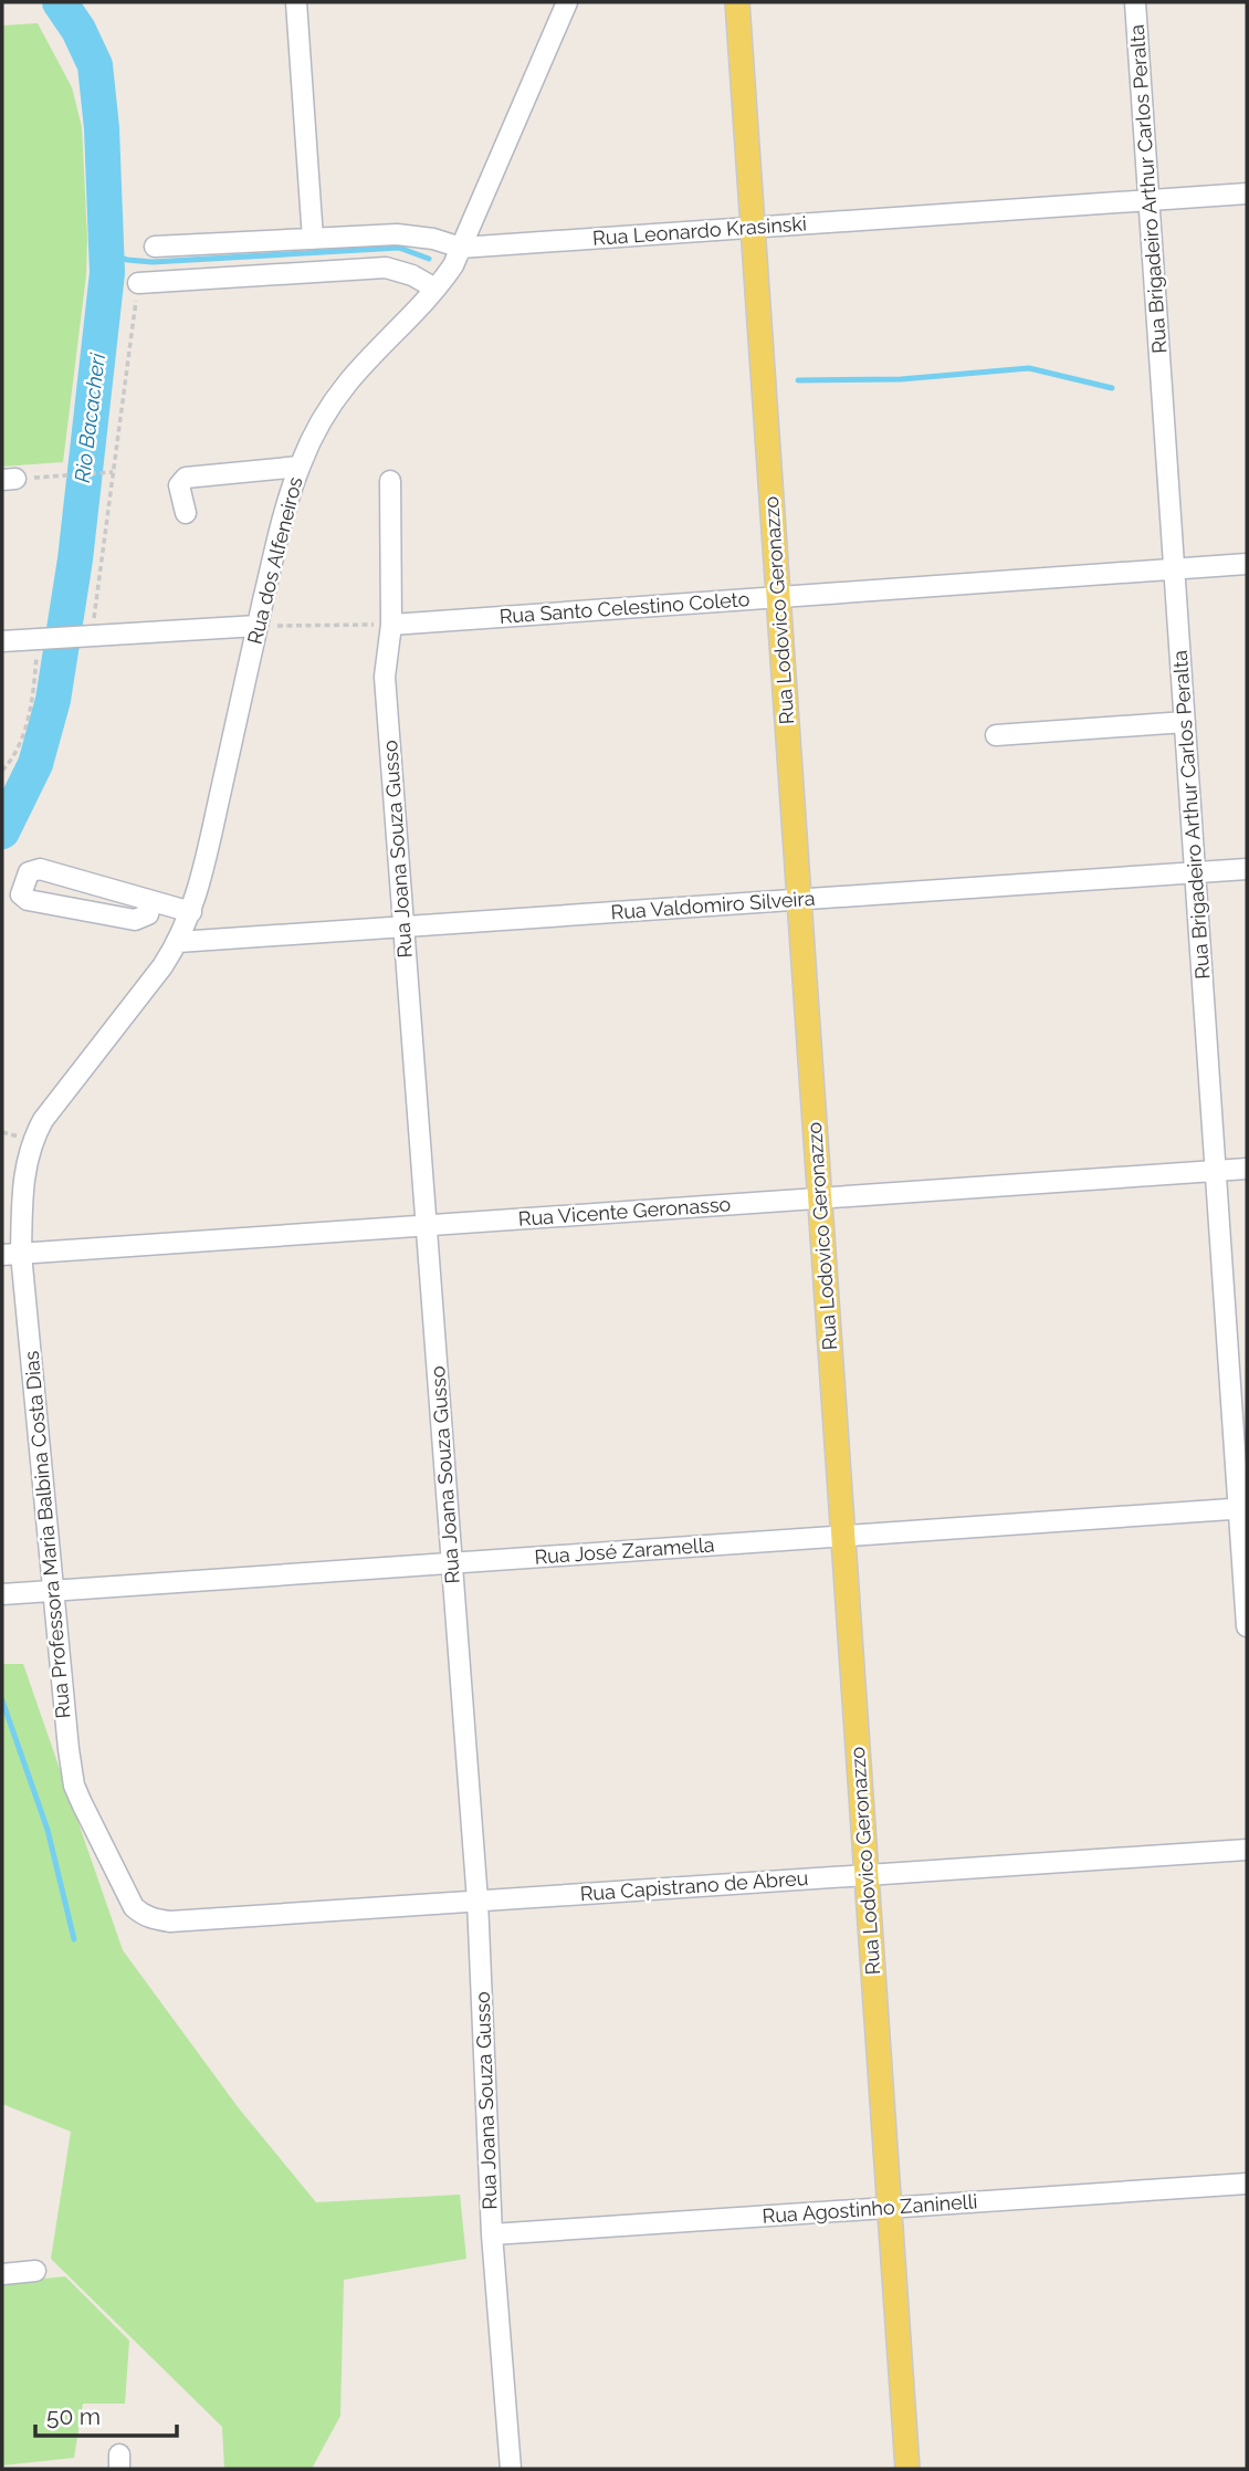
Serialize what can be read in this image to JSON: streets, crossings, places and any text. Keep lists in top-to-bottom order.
{
  "streets": {
    "main road": ["Rua Lodovico Geronazzo"],
    "street": [
      "Rua Brigadeiro Arthur Carlos Peralta",
      "Rua Leonardo Krasinski",
      "Rua dos Alfeneiros",
      "Rua Santo Celestino Coleto",
      "Rua Joana Souza Gusso",
      "Rua Valdomiro Silveira",
      "Rua Vicente Geronasso",
      "Rua Professora Maria Balbina Costa Dias",
      "Rua José Zaramella",
      "Rua Capistrano de Abreu",
      "Rua Agostinho Zaninelli"
    ]
  },
  "crossings": [
    ["Rua Brigadeiro Arthur Carlos Peralta", "Rua Leonardo Krasinski"],
    ["Rua Brigadeiro Arthur Carlos Peralta", "Rua Santo Celestino Coleto"],
    ["Rua Brigadeiro Arthur Carlos Peralta", "Rua Valdomiro Silveira"],
    ["Rua Brigadeiro Arthur Carlos Peralta", "Rua Vicente Geronasso"],
    ["Rua Brigadeiro Arthur Carlos Peralta", "Rua José Zaramella"],
    ["Rua Leonardo Krasinski", "Rua dos Alfeneiros"],
    ["Rua Leonardo Krasinski", "Rua Lodovico Geronazzo"],
    ["Rua dos Alfeneiros", "Rua Valdomiro Silveira"],
    ["Rua dos Alfeneiros", "Rua Professora Maria Balbina Costa Dias"],
    ["Rua Santo Celestino Coleto", "Rua Lodovico Geronazzo"],
    ["Rua Santo Celestino Coleto", "Rua Joana Souza Gusso"],
    ["Rua Lodovico Geronazzo", "Rua Valdomiro Silveira"],
    ["Rua Lodovico Geronazzo", "Rua Vicente Geronasso"],
    ["Rua Lodovico Geronazzo", "Rua José Zaramella"],
    ["Rua Lodovico Geronazzo", "Rua Capistrano de Abreu"],
    ["Rua Lodovico Geronazzo", "Rua Agostinho Zaninelli"],
    ["Rua Joana Souza Gusso", "Rua Valdomiro Silveira"],
    ["Rua Joana Souza Gusso", "Rua Vicente Geronasso"],
    ["Rua Joana Souza Gusso", "Rua José Zaramella"],
    ["Rua Joana Souza Gusso", "Rua Capistrano de Abreu"],
    ["Rua Joana Souza Gusso", "Rua Agostinho Zaninelli"],
    ["Rua Vicente Geronasso", "Rua Professora Maria Balbina Costa Dias"],
    ["Rua Professora Maria Balbina Costa Dias", "Rua José Zaramella"],
    ["Rua Professora Maria Balbina Costa Dias", "Rua Capistrano de Abreu"]
  ],
  "water": ["Rio Bacacheri"],
  "scale_bar": "50 m"
}
